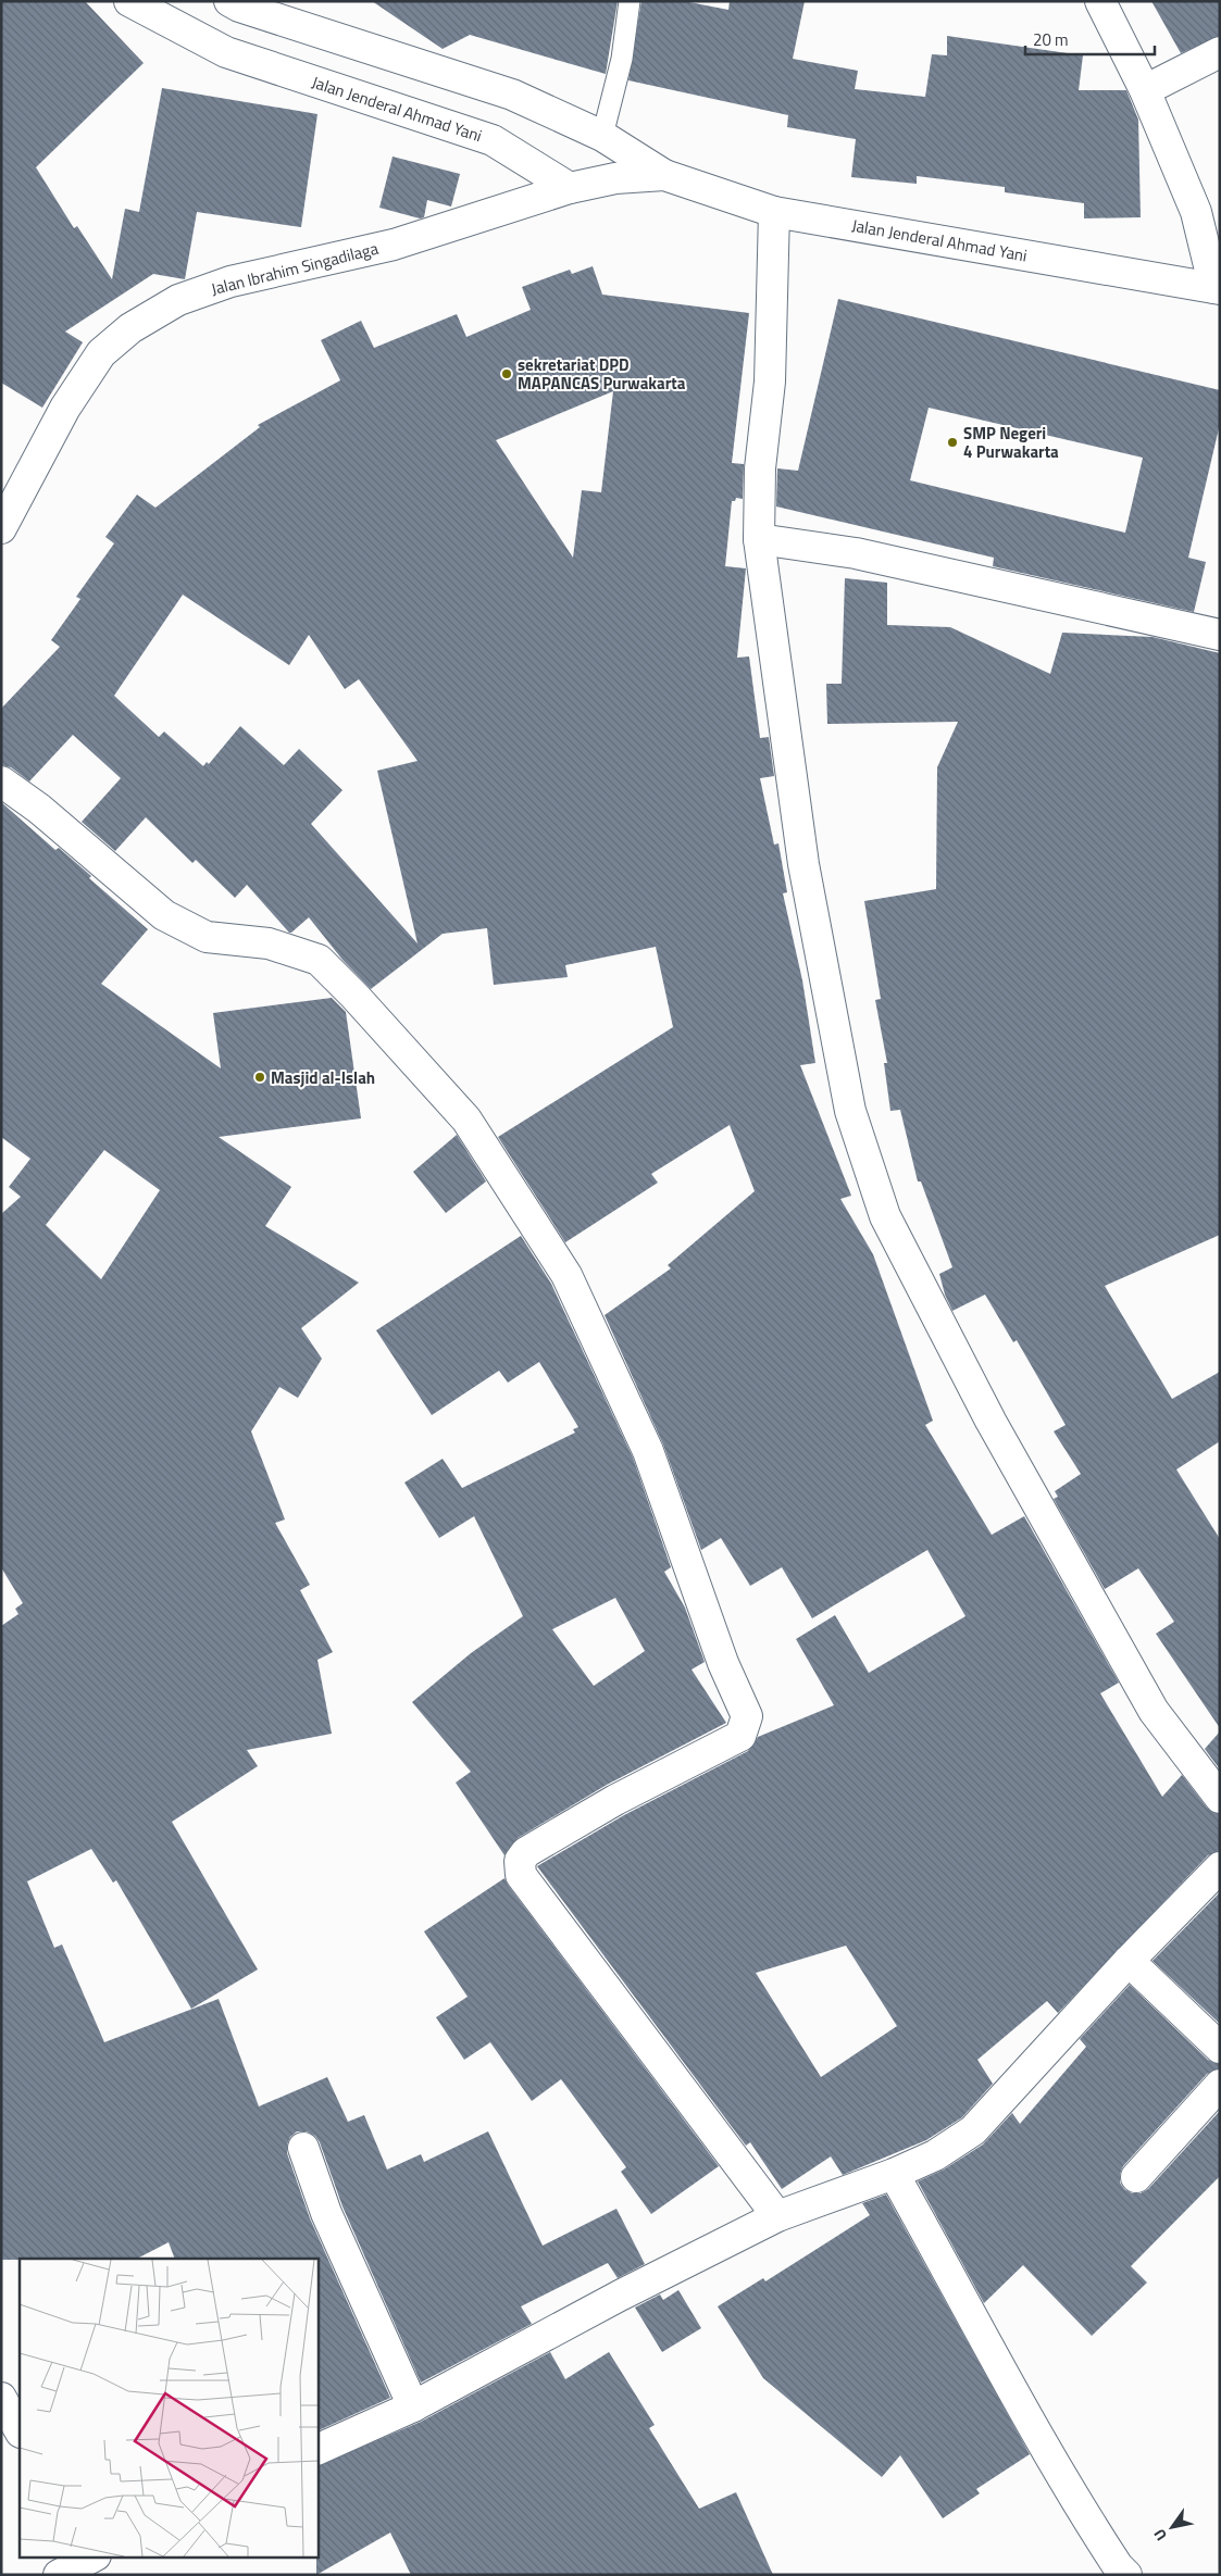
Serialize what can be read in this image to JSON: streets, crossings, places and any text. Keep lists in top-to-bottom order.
{
  "streets": {
    "main road": ["Jalan Jenderal Ahmad Yani", "Jalan Ibrahim Singadilaga"]
  },
  "crossings": [
    ["Jalan Jenderal Ahmad Yani", "Jalan Ibrahim Singadilaga"]
  ],
  "places": ["sekretariat DPD MAPANCAS Purwakarta", "SMP Negeri 4 Purwakarta", "Masjid al-Islah"],
  "scale_bar": "20 m",
  "north": "bottom left"
}
